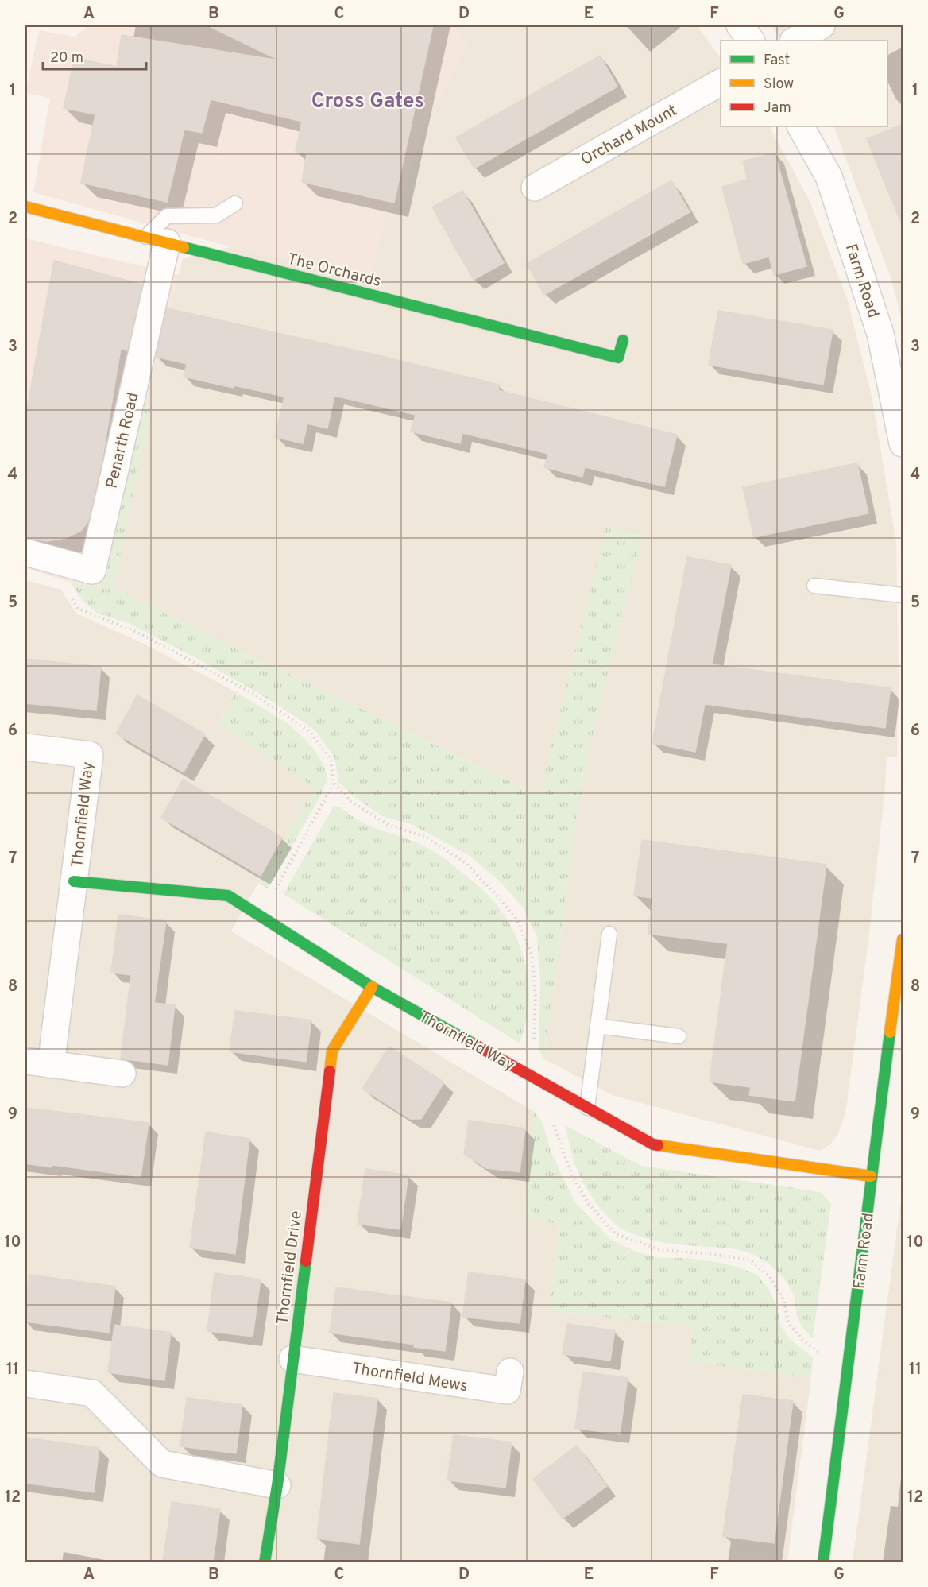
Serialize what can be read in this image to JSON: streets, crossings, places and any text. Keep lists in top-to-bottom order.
{
  "streets": {
    "street": [
      "Orchard Mount",
      "The Orchards",
      "Farm Road",
      "Penarth Road",
      "Thornfield Way",
      "Thornfield Drive",
      "Thornfield Mews"
    ]
  },
  "crossings": [
    ["The Orchards", "Penarth Road"],
    ["Farm Road", "Thornfield Way"],
    ["Thornfield Way", "Thornfield Drive"],
    ["Thornfield Drive", "Thornfield Mews"]
  ],
  "districts": ["Cross Gates"],
  "legend": ["Fast", "Slow", "Jam"],
  "scale_bar": "20 m",
  "grid": {
    "columns": [
      "A",
      "B",
      "C",
      "D",
      "E",
      "F",
      "G"
    ],
    "rows": [
      "1",
      "2",
      "3",
      "4",
      "5",
      "6",
      "7",
      "8",
      "9",
      "10",
      "11",
      "12"
    ]
  }
}
